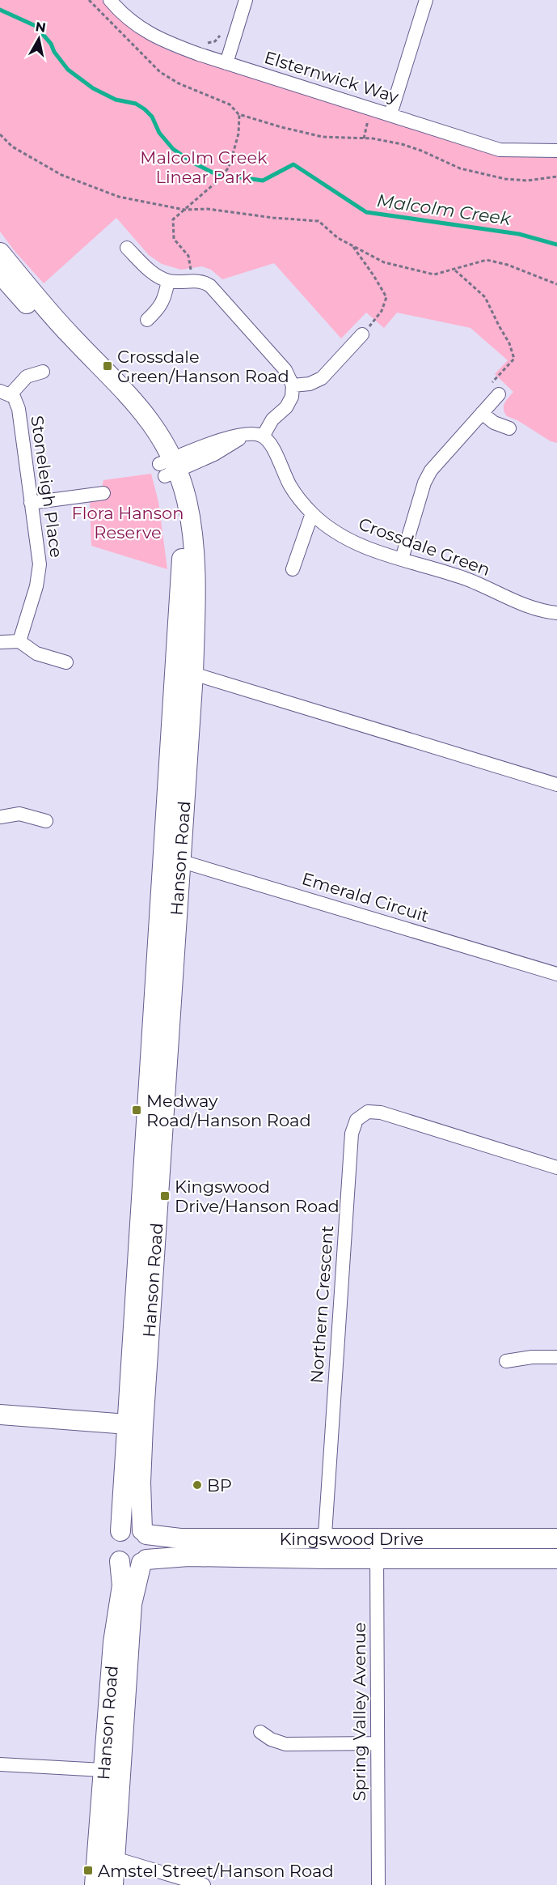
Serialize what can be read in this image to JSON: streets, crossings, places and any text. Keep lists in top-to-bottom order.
{
  "streets": {
    "street": [
      "Elsternwick Way",
      "Stoneleigh Place",
      "Crossdale Green",
      "Hanson Road",
      "Emerald Circuit",
      "Northern Crescent",
      "Kingswood Drive",
      "Spring Valley Avenue"
    ]
  },
  "crossings": [
    ["Hanson Road", "Emerald Circuit"],
    ["Hanson Road", "Kingswood Drive"],
    ["Northern Crescent", "Kingswood Drive"],
    ["Kingswood Drive", "Spring Valley Avenue"]
  ],
  "water": ["Malcolm Creek"],
  "parks": ["Malcolm Creek Linear Park", "Flora Hanson Reserve"],
  "places": {
    "transit": [
      "Crossdale Green/Hanson Road",
      "Medway Road/Hanson Road",
      "Kingswood Drive/Hanson Road",
      "Amstel Street/Hanson Road"
    ],
    "other": ["BP"]
  },
  "north": "top"
}
